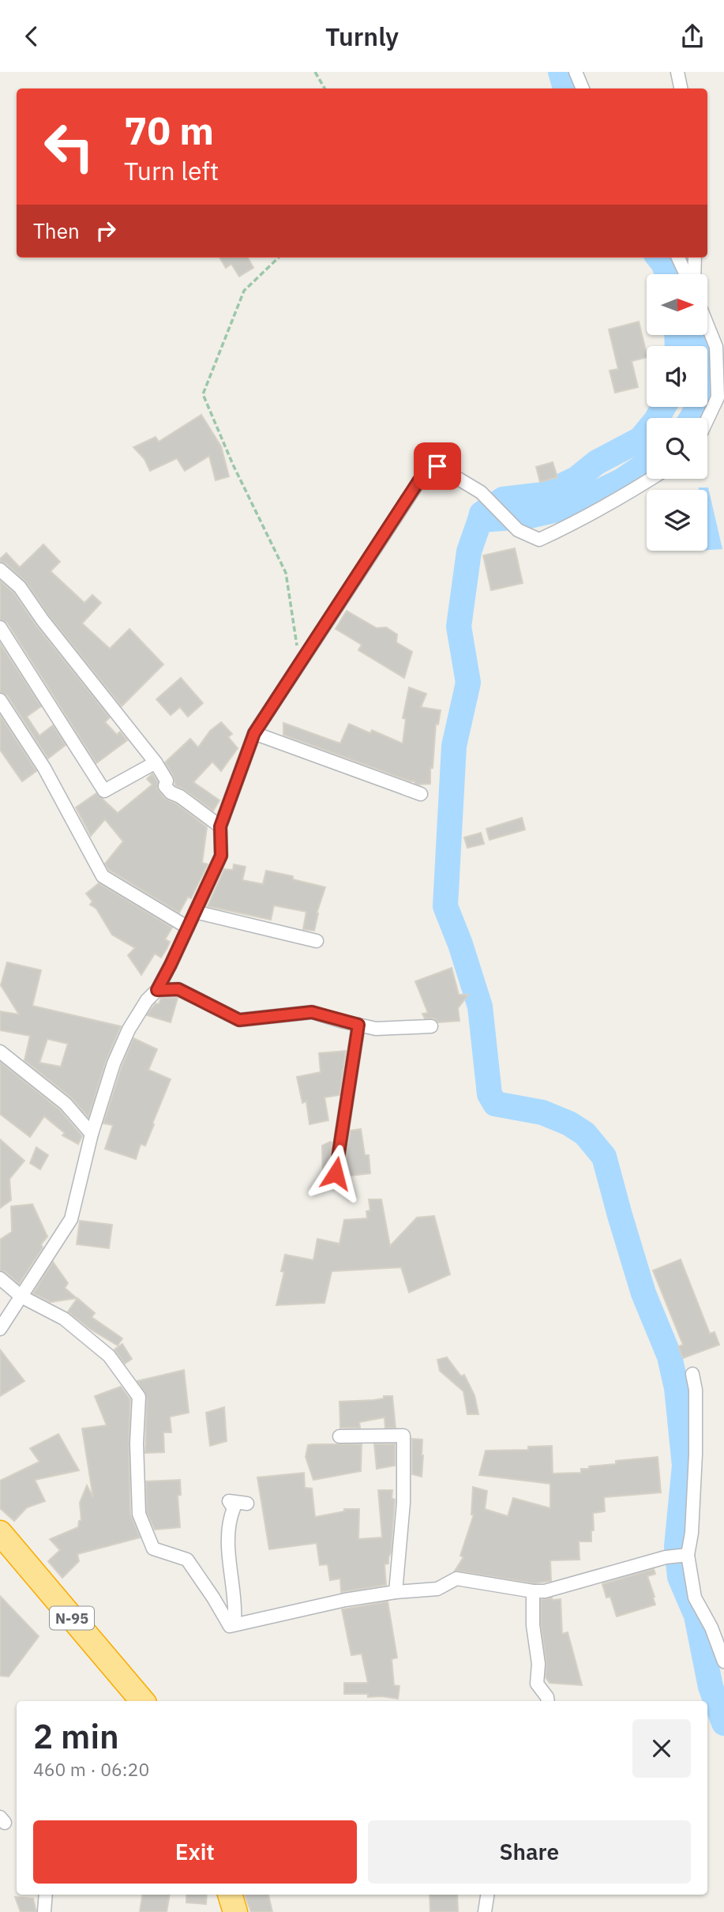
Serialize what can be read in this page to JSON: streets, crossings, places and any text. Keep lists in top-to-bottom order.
{
  "streets": {
    "highway": ["N-95"]
  },
  "north": "right",
  "page": {
    "header": "Turnly",
    "turn": ["70 m", "Turn left"],
    "then": "Then",
    "heading": ["2 min", "460 m · 06:20"],
    "buttons": ["Exit", "Share"]
  }
}
